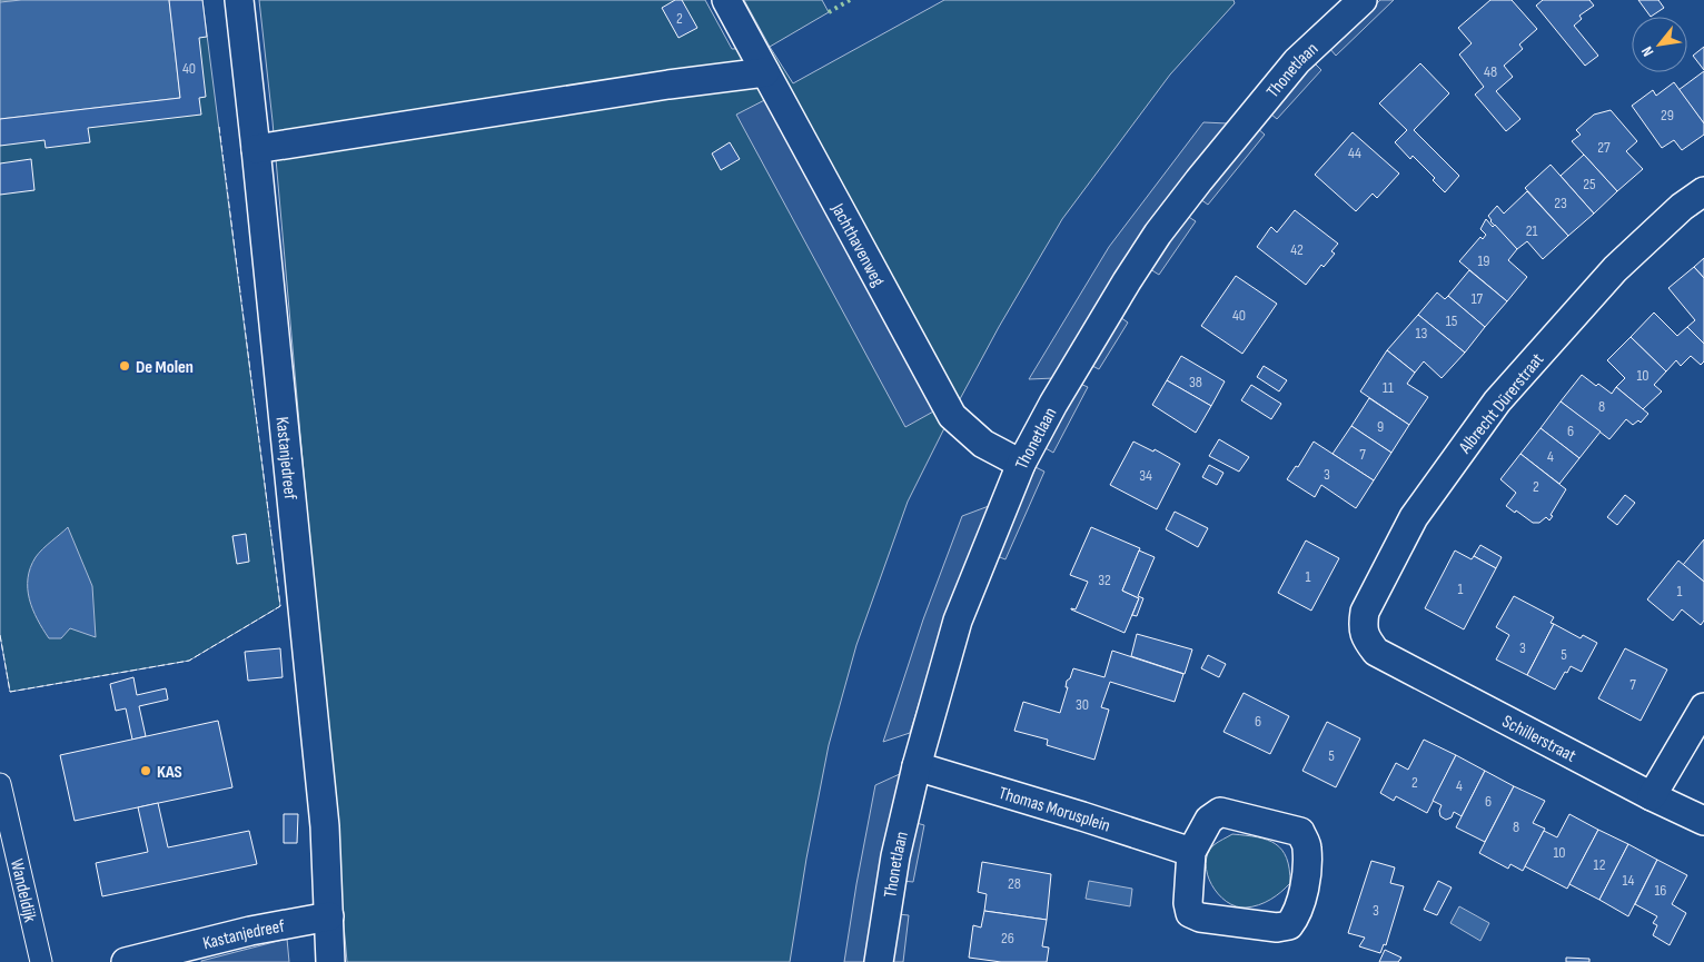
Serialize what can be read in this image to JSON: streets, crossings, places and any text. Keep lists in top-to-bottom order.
{
  "streets": {
    "street": [
      "Thonetlaan",
      "Jachthavenweg",
      "Albrecht Dürerstraat",
      "Kastanjedreef",
      "Schillerstraat",
      "Thomas Morusplein",
      "Wandeldijk"
    ]
  },
  "crossings": [
    ["Thonetlaan", "Jachthavenweg"],
    ["Thonetlaan", "Thomas Morusplein"],
    ["Albrecht Dürerstraat", "Schillerstraat"]
  ],
  "places": ["De Molen", "KAS"],
  "house_numbers": [
    "2",
    "40",
    "48",
    "29",
    "27",
    "44",
    "25",
    "23",
    "21",
    "42",
    "19",
    "17",
    "40",
    "15",
    "13",
    "10",
    "38",
    "11",
    "8",
    "9",
    "6",
    "7",
    "4",
    "3",
    "34",
    "2",
    "1",
    "32",
    "1",
    "1",
    "3",
    "5",
    "7",
    "30",
    "6",
    "5",
    "2",
    "4",
    "6",
    "8",
    "10",
    "12",
    "14",
    "28",
    "16",
    "3",
    "26"
  ],
  "north": "bottom left"
}
